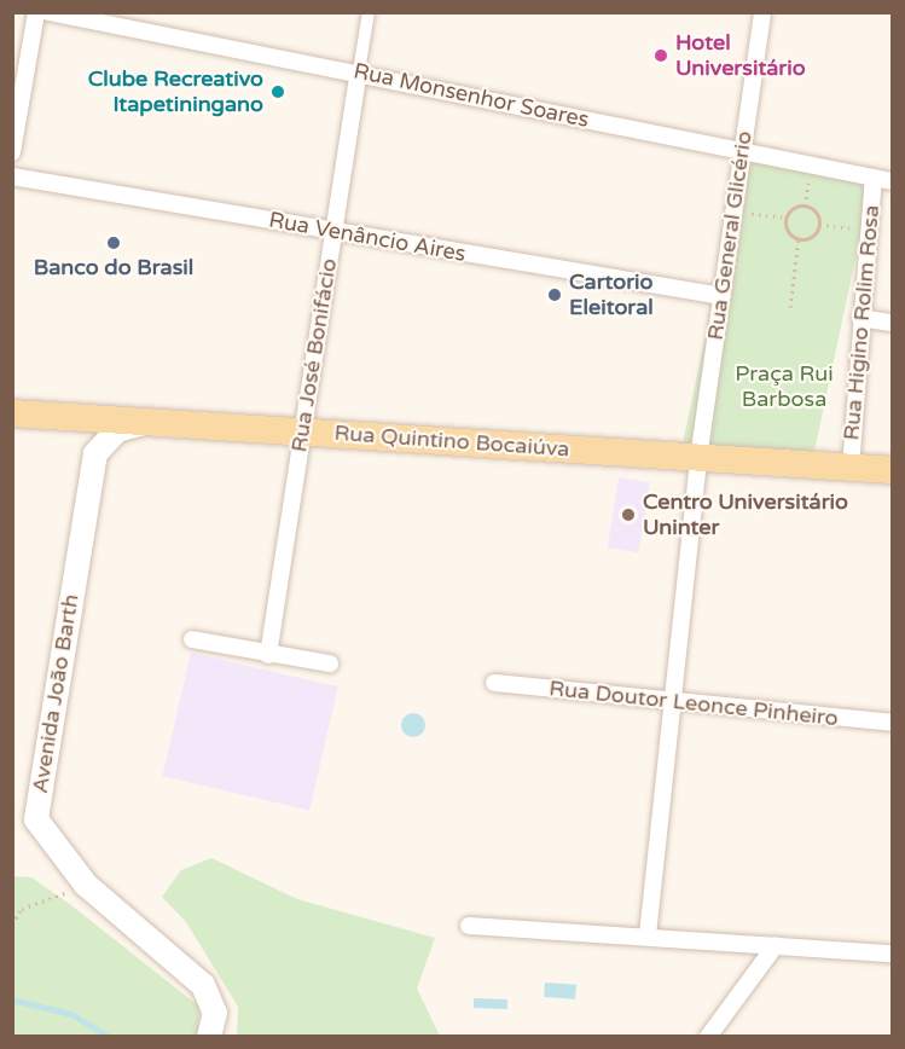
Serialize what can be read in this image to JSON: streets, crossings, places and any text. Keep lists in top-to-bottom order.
{
  "streets": {
    "main road": ["Rua Quintino Bocaiúva", "Avenida João Barth"],
    "street": [
      "Rua Monsenhor Soares",
      "Rua General Glicério",
      "Rua Venâncio Aires",
      "Rua Higino Rolim Rosa",
      "Rua José Bonifácio",
      "Rua Doutor Leonce Pinheiro"
    ]
  },
  "crossings": [
    ["Rua Monsenhor Soares", "Rua General Glicério"],
    ["Rua Monsenhor Soares", "Rua Higino Rolim Rosa"],
    ["Rua Monsenhor Soares", "Rua José Bonifácio"],
    ["Rua General Glicério", "Rua Venâncio Aires"],
    ["Rua General Glicério", "Rua Quintino Bocaiúva"],
    ["Rua General Glicério", "Rua Doutor Leonce Pinheiro"],
    ["Rua Venâncio Aires", "Rua José Bonifácio"],
    ["Rua Higino Rolim Rosa", "Rua Quintino Bocaiúva"],
    ["Rua José Bonifácio", "Rua Quintino Bocaiúva"]
  ],
  "parks": ["Praça Rui Barbosa"],
  "places": [
    "Hotel Universitário",
    "Clube Recreativo Itapetiningano",
    "Banco do Brasil",
    "Cartorio Eleitoral",
    "Centro Universitário Uninter"
  ]
}
